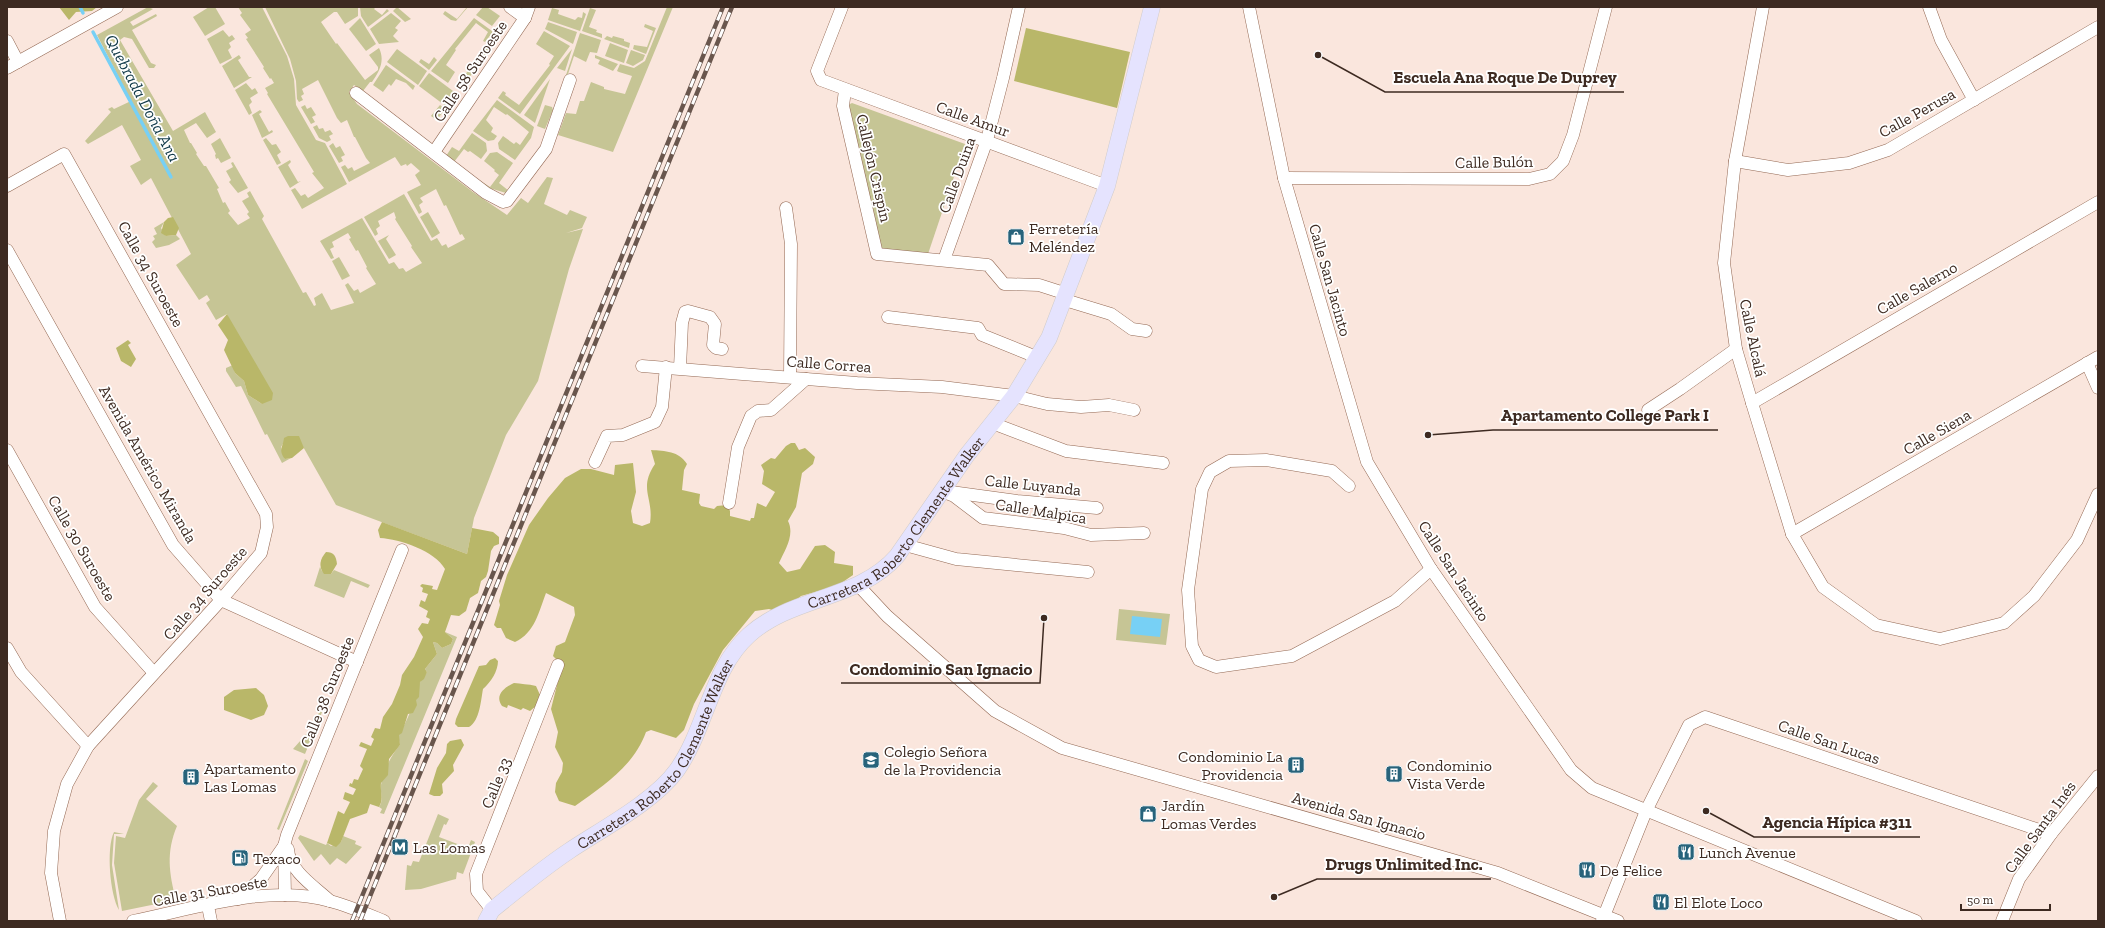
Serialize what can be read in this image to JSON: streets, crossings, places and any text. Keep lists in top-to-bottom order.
{
  "streets": {
    "main road": ["Carretera Roberto Clemente Walker"],
    "street": [
      "Calle 58 Suroeste",
      "Calle Perusa",
      "Calle Amur",
      "Calle Bulón",
      "Callejón Crispín",
      "Calle Duina",
      "Calle 34 Suroeste",
      "Calle San Jacinto",
      "Calle Salerno",
      "Calle Alcalá",
      "Calle Correa",
      "Calle Siena",
      "Avenida Américo Miranda",
      "Calle Luyanda",
      "Calle Malpica",
      "Calle 30 Suroeste",
      "Calle 38 Suroeste",
      "Calle San Lucas",
      "Calle 33",
      "Avenida San Ignacio",
      "Calle Santa Inés",
      "Calle 31 Suroeste"
    ]
  },
  "crossings": [
    ["Calle Perusa", "Calle Alcalá"],
    ["Calle Amur", "Callejón Crispín"],
    ["Calle Amur", "Calle Duina"],
    ["Calle Amur", "Carretera Roberto Clemente Walker"],
    ["Calle Bulón", "Calle San Jacinto"],
    ["Callejón Crispín", "Calle Duina"],
    ["Calle 34 Suroeste", "Avenida Américo Miranda"],
    ["Calle 34 Suroeste", "Calle 30 Suroeste"],
    ["Calle San Jacinto", "Calle San Lucas"],
    ["Calle Salerno", "Calle Alcalá"],
    ["Calle Alcalá", "Calle Siena"],
    ["Calle Correa", "Carretera Roberto Clemente Walker"],
    ["Avenida Américo Miranda", "Calle 38 Suroeste"],
    ["Calle Luyanda", "Calle Malpica"],
    ["Calle Luyanda", "Carretera Roberto Clemente Walker"],
    ["Calle Malpica", "Carretera Roberto Clemente Walker"],
    ["Carretera Roberto Clemente Walker", "Calle 33"],
    ["Carretera Roberto Clemente Walker", "Avenida San Ignacio"],
    ["Calle 38 Suroeste", "Calle 31 Suroeste"],
    ["Calle San Lucas", "Avenida San Ignacio"],
    ["Calle San Lucas", "Calle Santa Inés"]
  ],
  "water": ["Quebrada Doña Ana"],
  "places": {
    "other": [
      "Escuela Ana Roque De Duprey",
      "Apartamento College Park I",
      "Condominio San Ignacio",
      "Agencia Hípica #311",
      "Drugs Unlimited Inc."
    ],
    "shop": ["Ferretería Meléndez", "Jardín Lomas Verdes"],
    "school or university": ["Colegio Señora de la Providencia"],
    "building": ["Condominio La Providencia", "Condominio Vista Verde", "Apartamento Las Lomas"],
    "metro station": ["Las Lomas"],
    "restaurant": ["Lunch Avenue", "De Felice", "El Elote Loco"],
    "fuel station": ["Texaco"]
  },
  "scale_bar": "50 m"
}
